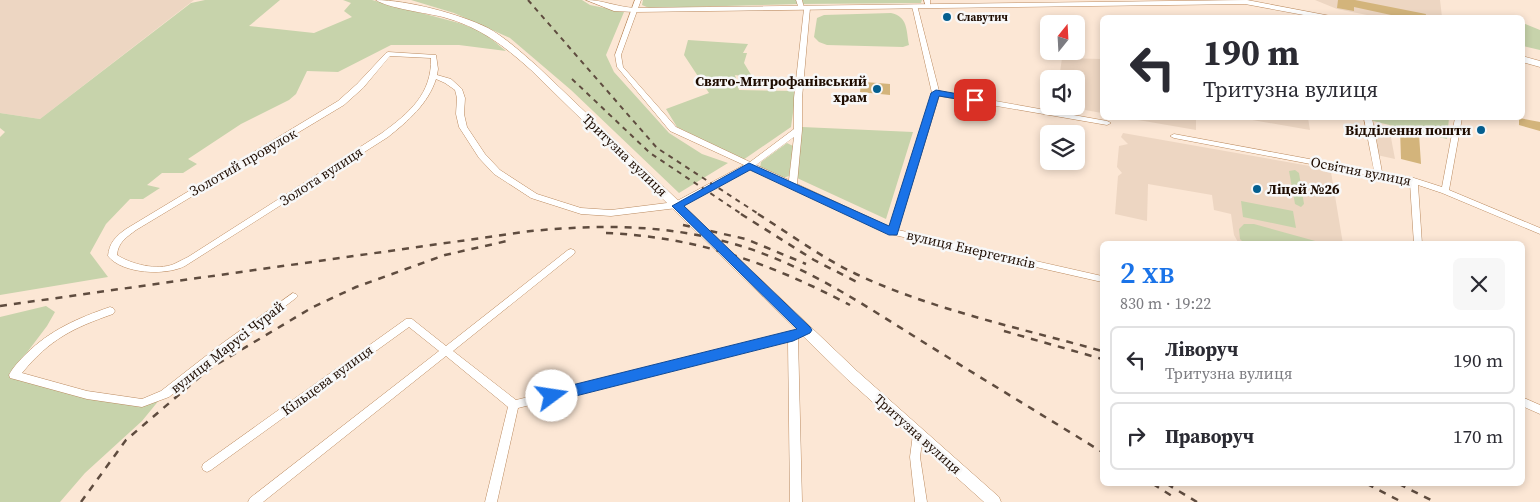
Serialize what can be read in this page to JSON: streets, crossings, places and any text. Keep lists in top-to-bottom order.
{
  "streets": {
    "street": [
      "Тритузна вулиця",
      "Золотий провулок",
      "Освітня вулиця",
      "Золота вулиця",
      "вулиця Енергетиків",
      "вулиця Марусі Чурай",
      "Кільцева вулиця"
    ]
  },
  "crossings": [
    ["Золотий провулок", "Золота вулиця"]
  ],
  "places": [
    "Славутич",
    "Свято-Митрофанівський храм",
    "Відділення пошти",
    "Ліцей №26"
  ],
  "north": "top",
  "page": {
    "turn": ["190 m", "Тритузна вулиця"],
    "heading": ["2 хв", "830 m · 19:22"],
    "list": [
      {
        "name": "Ліворуч",
        "note": "Тритузна вулиця",
        "value": "190 m"
      },
      {
        "name": "Праворуч",
        "value": "170 m"
      }
    ]
  }
}
